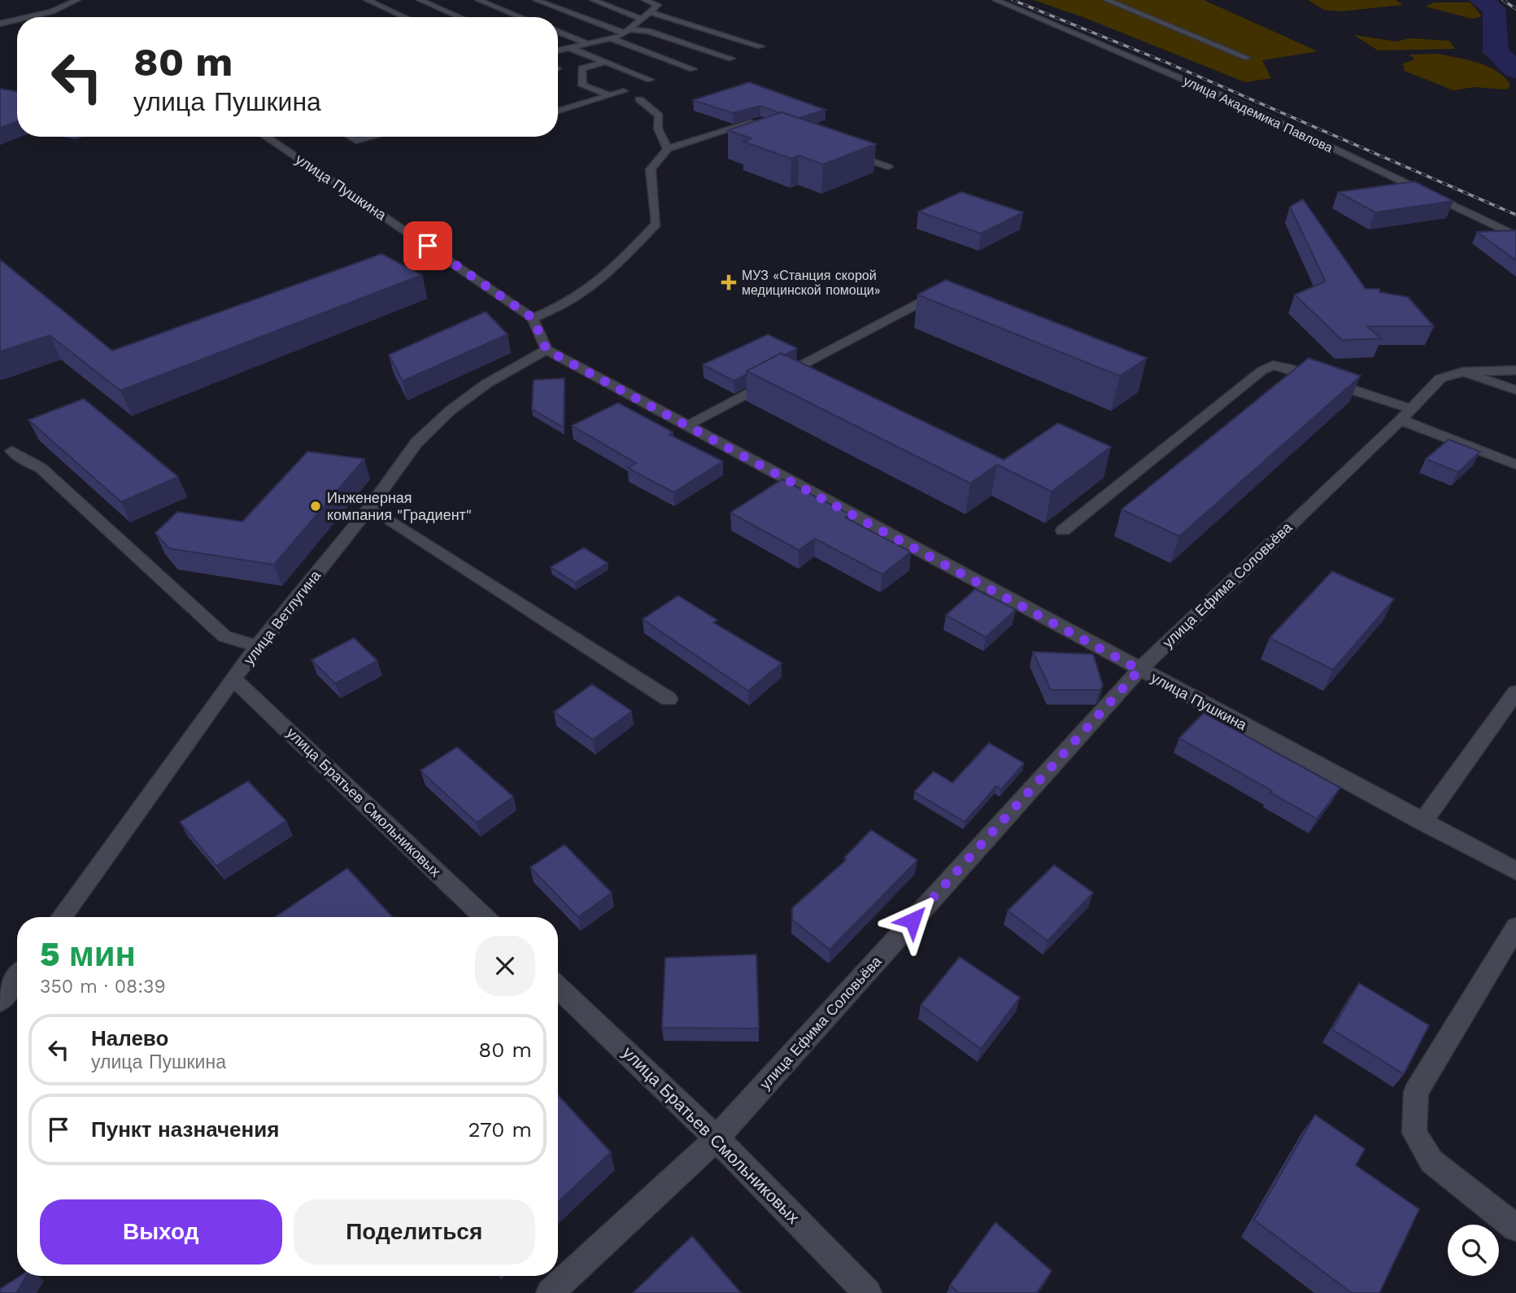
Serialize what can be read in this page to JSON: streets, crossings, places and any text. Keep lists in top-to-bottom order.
{
  "streets": {
    "street": [
      "улица Академика Павлова",
      "улица Пушкина",
      "улица Ефима Соловьёва",
      "улица Ветлугина",
      "улица Братьев Смольниковых"
    ]
  },
  "crossings": [
    ["улица Пушкина", "улица Ефима Соловьёва"],
    ["улица Пушкина", "улица Ветлугина"],
    ["улица Ефима Соловьёва", "улица Братьев Смольниковых"],
    ["улица Ветлугина", "улица Братьев Смольниковых"]
  ],
  "places": {
    "health": ["МУЗ «Станция скорой медицинской помощи»"],
    "other": ["Инженерная компания \"Градиент\""]
  },
  "page": {
    "turn": ["80 m", "улица Пушкина"],
    "heading": ["5 мин", "350 m · 08:39"],
    "list": [
      {
        "name": "Налево",
        "note": "улица Пушкина",
        "value": "80 m"
      },
      {
        "name": "Пункт назначения",
        "value": "270 m"
      }
    ],
    "buttons": ["Выход", "Поделиться"]
  }
}
